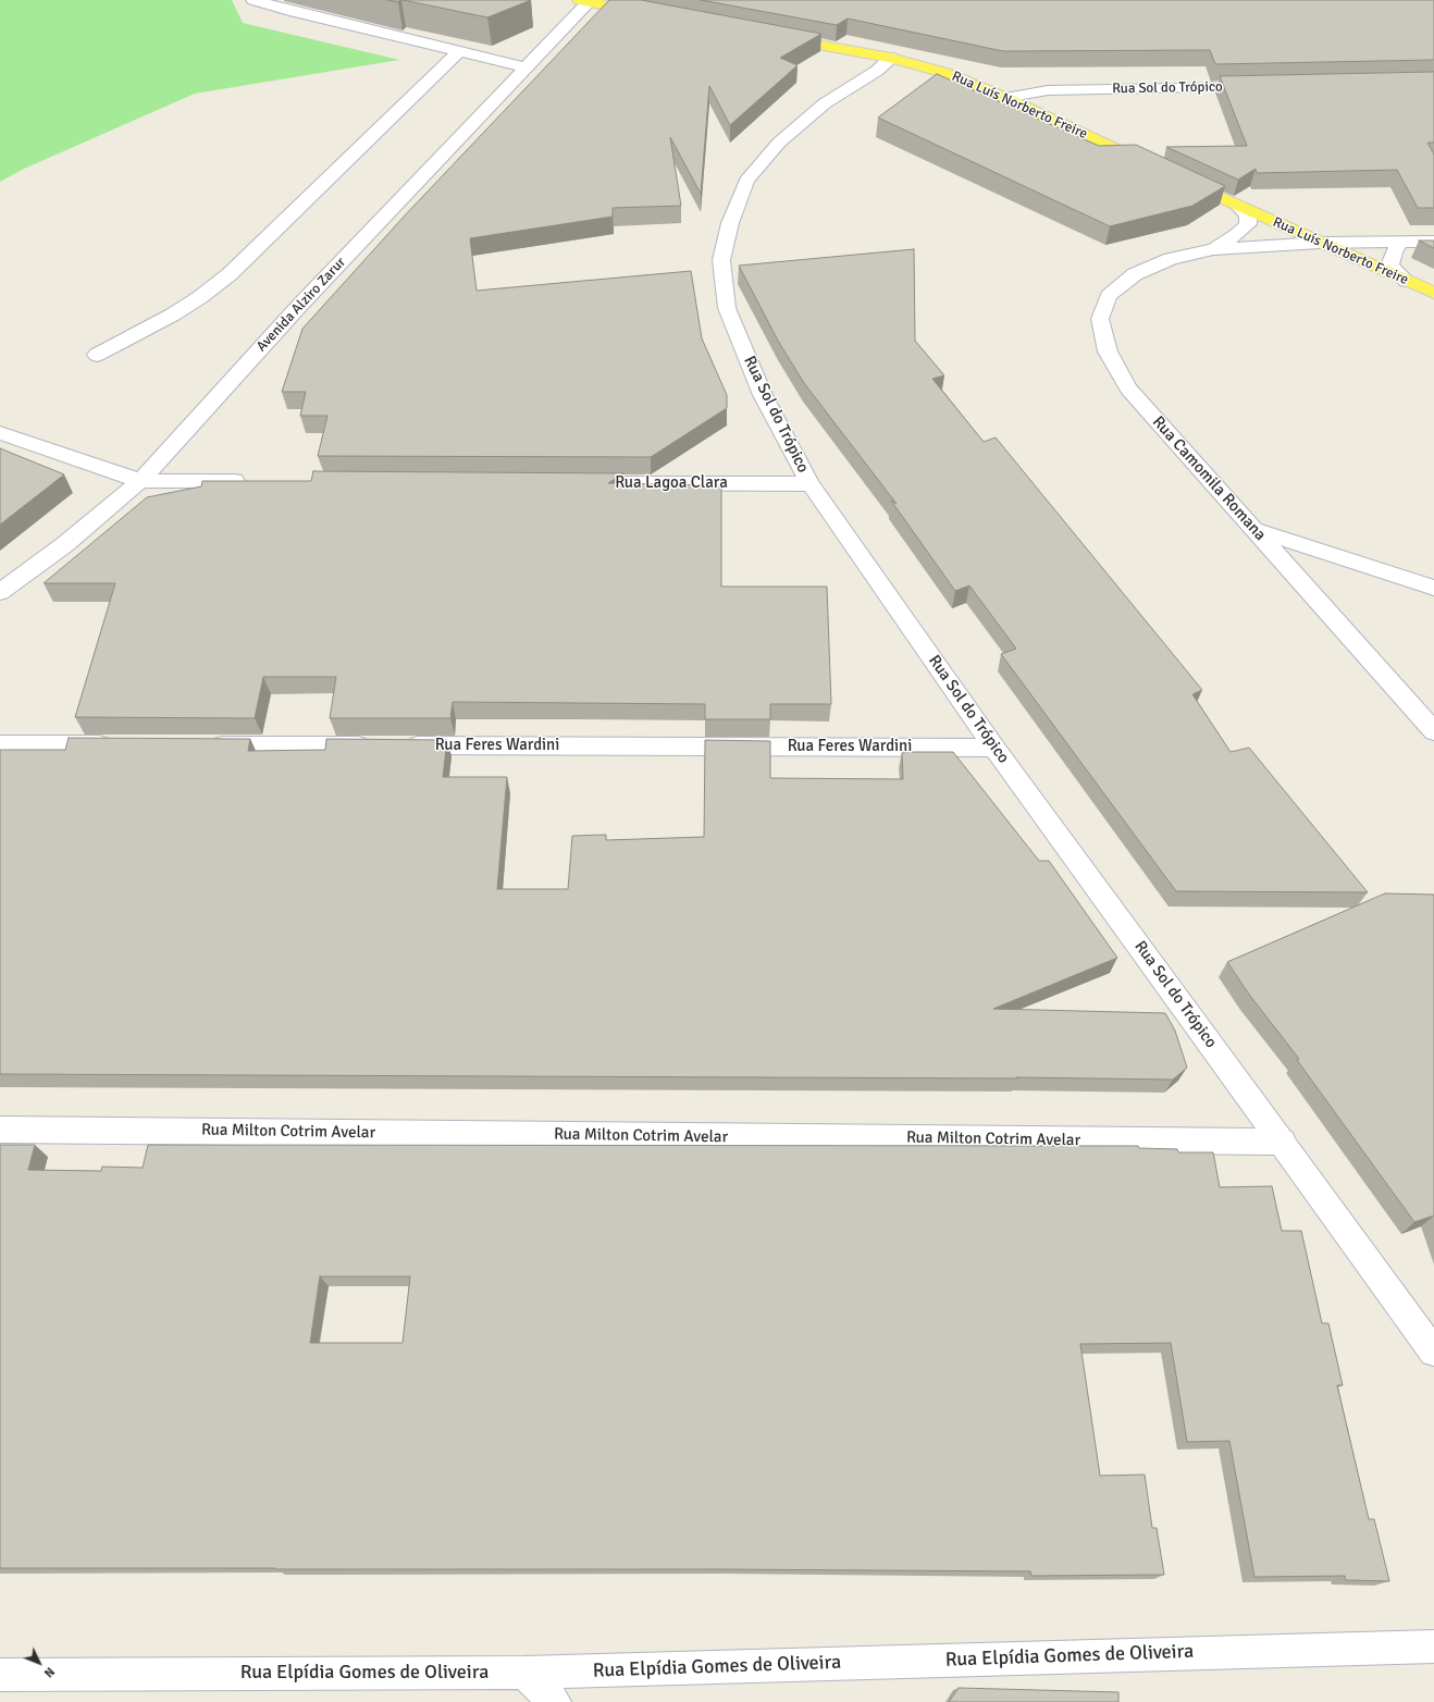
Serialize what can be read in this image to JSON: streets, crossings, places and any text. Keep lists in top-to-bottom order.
{
  "streets": {
    "main road": ["Rua Luís Norberto Freire"],
    "street": [
      "Rua Sol do Trópico",
      "Avenida Alziro Zarur",
      "Rua Camomila Romana",
      "Rua Lagoa Clara",
      "Rua Feres Wardini",
      "Rua Milton Cotrim Avelar",
      "Rua Elpídia Gomes de Oliveira"
    ]
  },
  "crossings": [
    ["Rua Sol do Trópico", "Rua Luís Norberto Freire"],
    ["Rua Sol do Trópico", "Rua Lagoa Clara"],
    ["Rua Sol do Trópico", "Rua Feres Wardini"],
    ["Rua Sol do Trópico", "Rua Milton Cotrim Avelar"],
    ["Rua Luís Norberto Freire", "Rua Camomila Romana"]
  ],
  "north": "bottom right"
}
